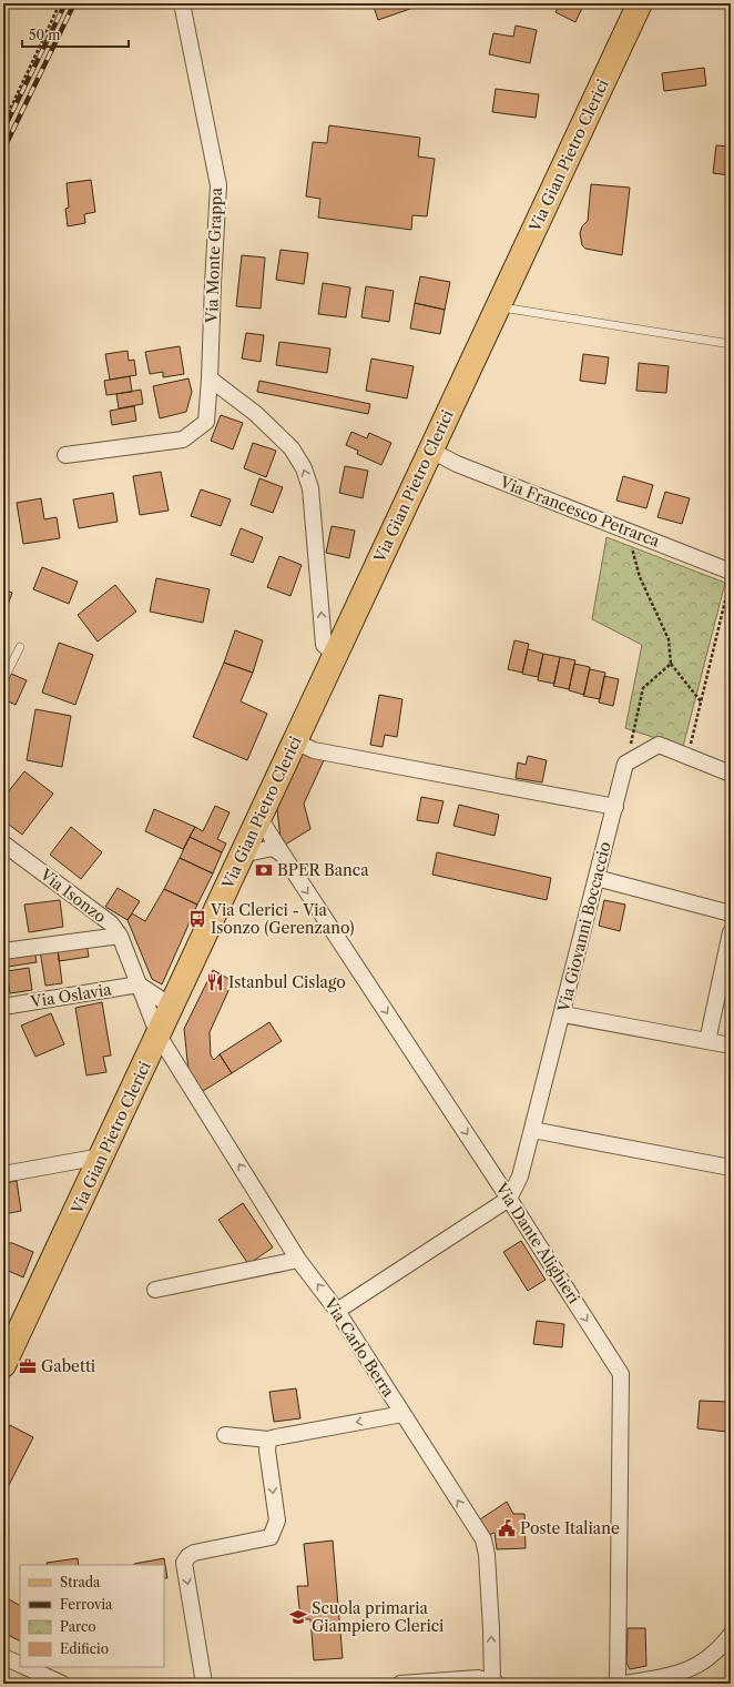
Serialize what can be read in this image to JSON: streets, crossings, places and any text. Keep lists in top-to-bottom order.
{
  "streets": {
    "main road": ["Via Gian Pietro Clerici"],
    "street": [
      "Via Monte Grappa",
      "Via Francesco Petrarca",
      "Via Isonzo",
      "Via Giovanni Boccaccio",
      "Via Oslavia",
      "Via Dante Alighieri",
      "Via Carlo Berra"
    ]
  },
  "crossings": [
    ["Via Gian Pietro Clerici", "Via Francesco Petrarca"],
    ["Via Gian Pietro Clerici", "Via Isonzo"],
    ["Via Gian Pietro Clerici", "Via Dante Alighieri"],
    ["Via Gian Pietro Clerici", "Via Carlo Berra"],
    ["Via Isonzo", "Via Oslavia"],
    ["Via Isonzo", "Via Carlo Berra"],
    ["Via Giovanni Boccaccio", "Via Dante Alighieri"]
  ],
  "one_way": ["Via Dante Alighieri", "Via Carlo Berra"],
  "places": {
    "bank": ["BPER Banca"],
    "bus stop": ["Via Clerici - Via Isonzo (Gerenzano)"],
    "restaurant": ["Istanbul Cislago"],
    "office": ["Gabetti"],
    "public building": ["Poste Italiane"],
    "school or university": ["Scuola primaria Giampiero Clerici"]
  },
  "legend": [
    "Strada",
    "Ferrovia",
    "Parco",
    "Edificio"
  ],
  "scale_bar": "50 m"
}
